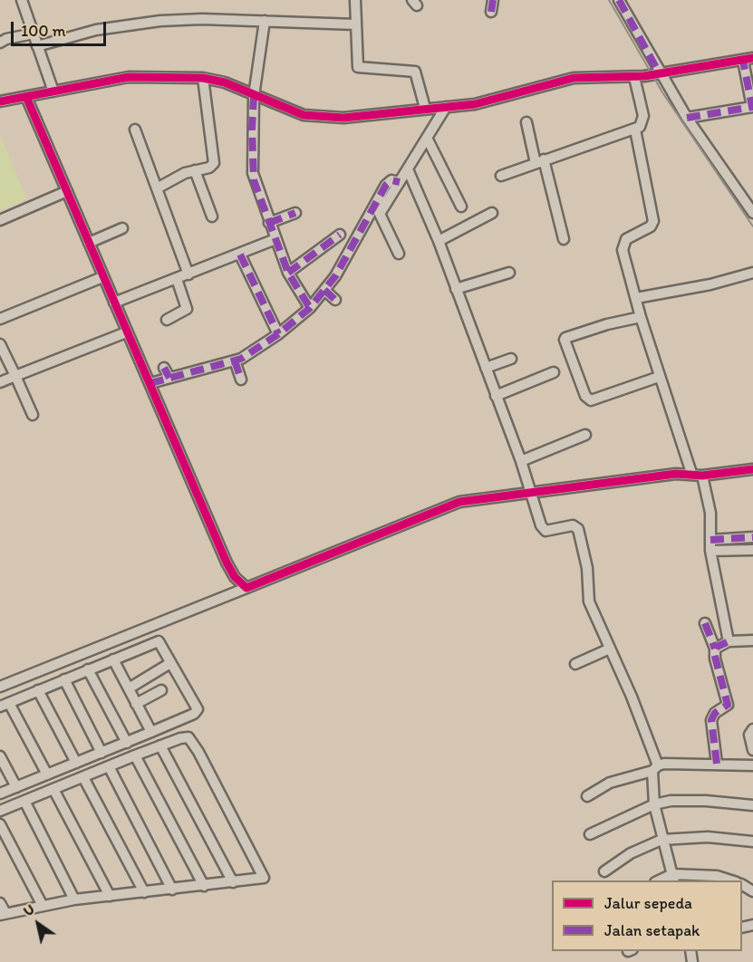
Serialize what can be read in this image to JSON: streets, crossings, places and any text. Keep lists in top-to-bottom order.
{
  "legend": ["Jalur sepeda", "Jalan setapak"],
  "scale_bar": "100 m",
  "north": "top left"
}
